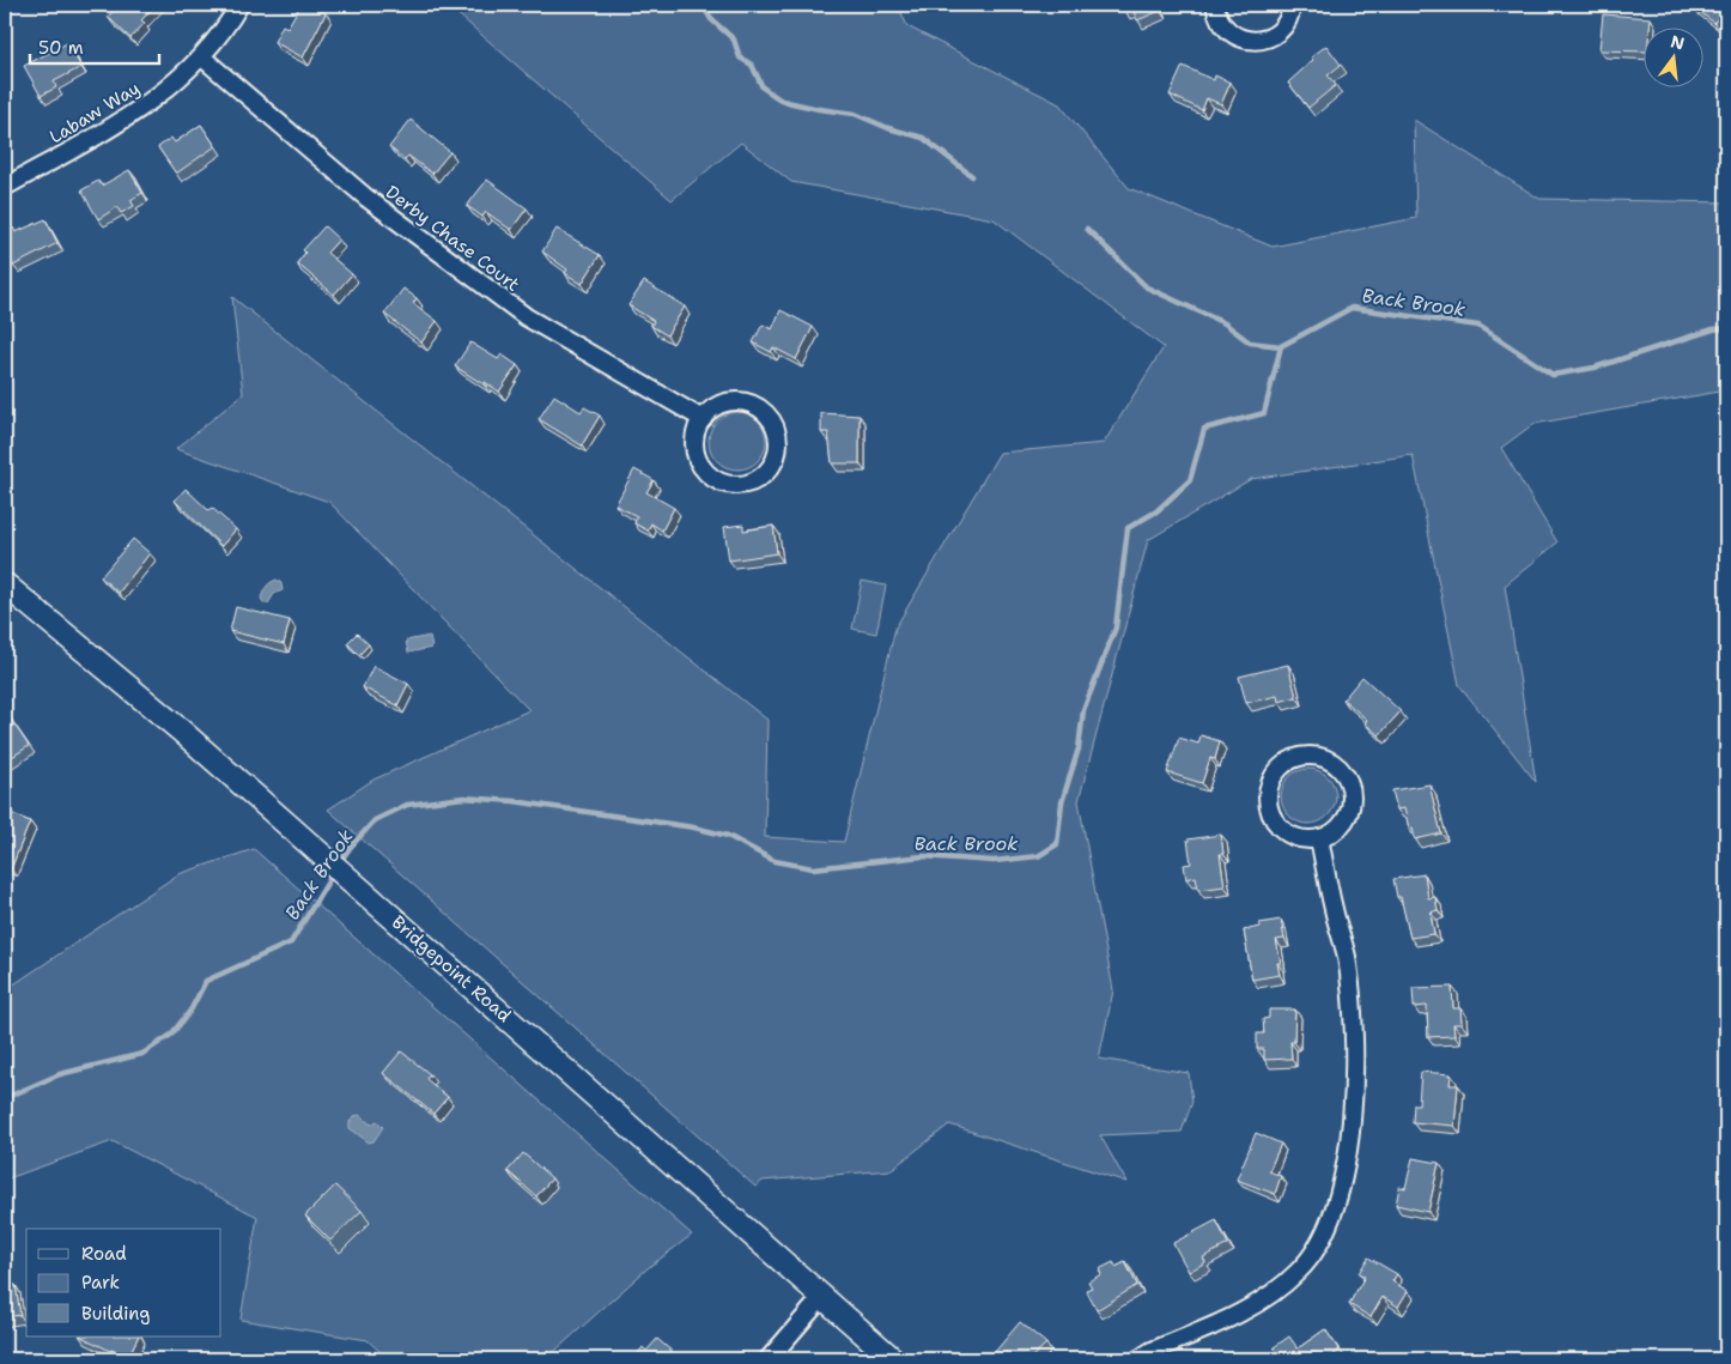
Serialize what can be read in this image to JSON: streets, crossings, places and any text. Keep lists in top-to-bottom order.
{
  "streets": {
    "street": ["Labaw Way", "Derby Chase Court", "Bridgepoint Road"]
  },
  "crossings": [
    ["Labaw Way", "Derby Chase Court"]
  ],
  "water": ["Back Brook"],
  "legend": ["Road", "Park", "Building"],
  "scale_bar": "50 m",
  "north": "top"
}
